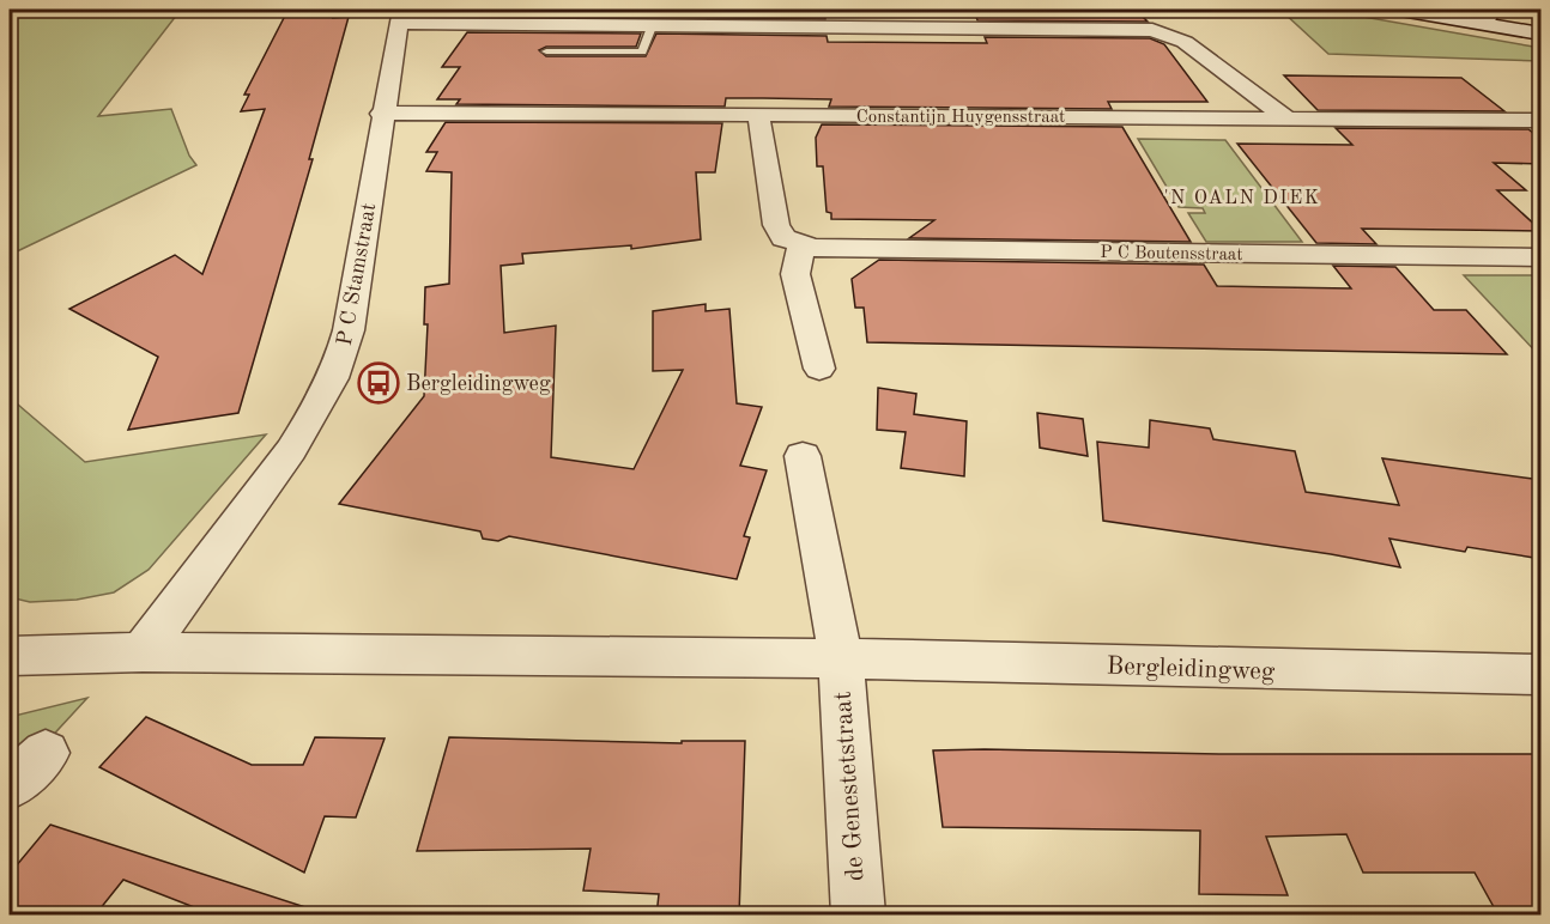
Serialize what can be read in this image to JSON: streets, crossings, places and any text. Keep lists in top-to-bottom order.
{
  "streets": {
    "street": [
      "Constantijn Huygensstraat",
      "P C Boutensstraat",
      "P C Stamstraat",
      "Bergleidingweg",
      "de Genestetstraat"
    ]
  },
  "crossings": [
    ["Constantijn Huygensstraat", "P C Stamstraat"],
    ["P C Stamstraat", "Bergleidingweg"],
    ["Bergleidingweg", "de Genestetstraat"]
  ],
  "districts": ["'N OALN DIEK"],
  "places": {
    "bus stop": ["Bergleidingweg"]
  }
}
